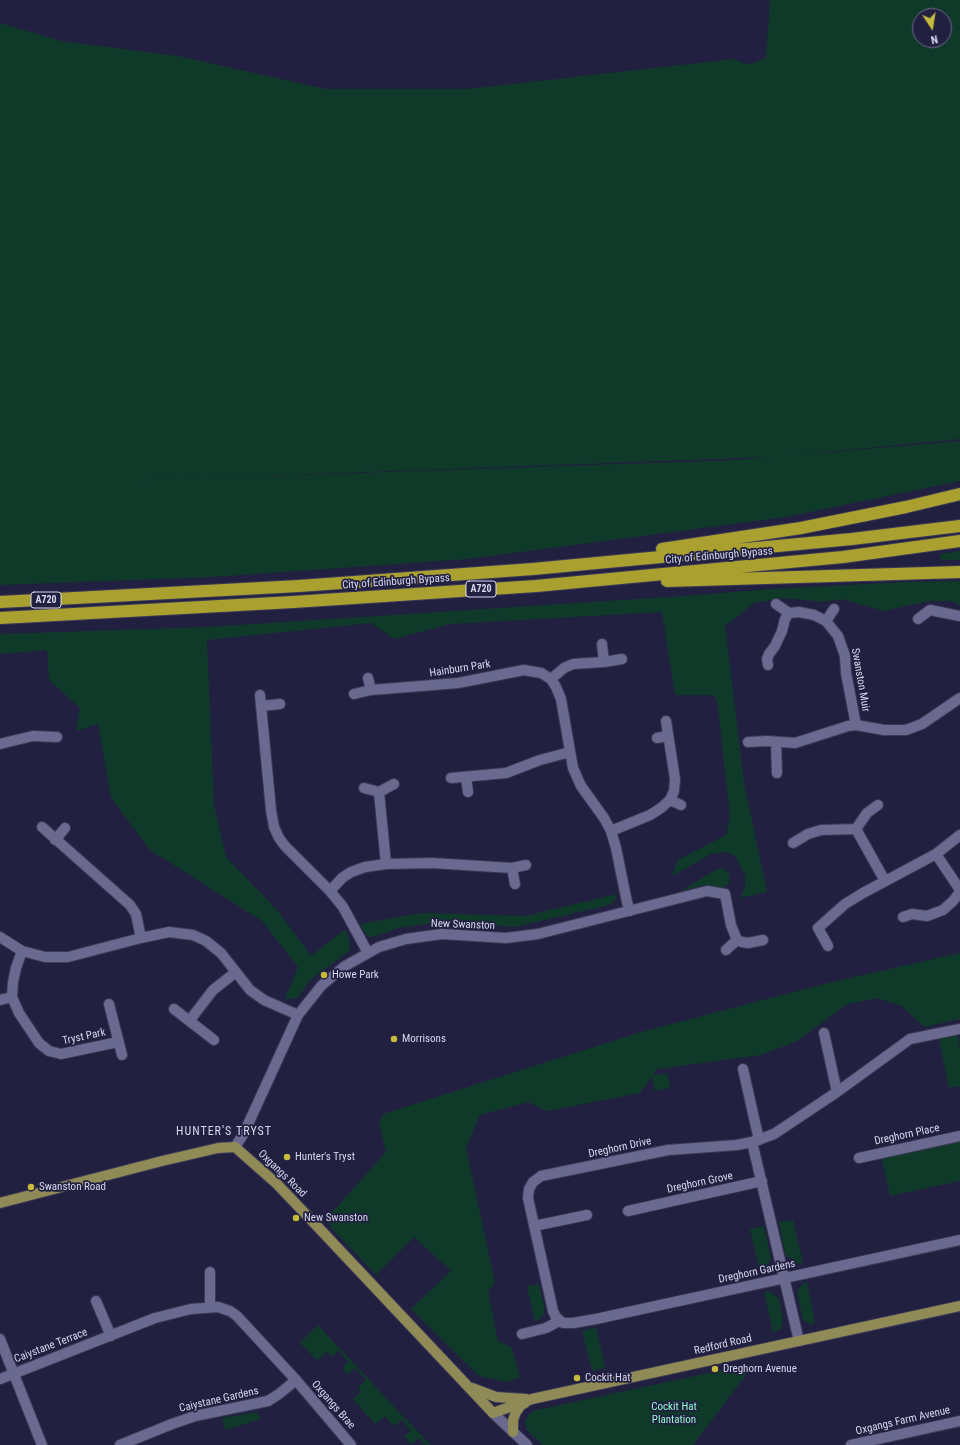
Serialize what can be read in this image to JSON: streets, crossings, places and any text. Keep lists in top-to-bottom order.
{
  "streets": {
    "highway": ["City of Edinburgh Bypass", "A720"],
    "main road": ["Oxgangs Road", "Redford Road"],
    "street": [
      "Hainburn Park",
      "Swanston Muir",
      "New Swanston",
      "Tryst Park",
      "Dreghorn Place",
      "Dreghorn Drive",
      "Dreghorn Grove",
      "Dreghorn Gardens",
      "Caiystane Terrace",
      "Caiystane Gardens",
      "Oxgangs Brae",
      "Oxgangs Farm Avenue"
    ]
  },
  "crossings": [
    ["New Swanston", "Oxgangs Road"],
    ["Dreghorn Drive", "Dreghorn Gardens"],
    ["Oxgangs Road", "Redford Road"],
    ["Caiystane Terrace", "Caiystane Gardens"],
    ["Caiystane Terrace", "Oxgangs Brae"],
    ["Caiystane Gardens", "Oxgangs Brae"]
  ],
  "districts": ["HUNTER'S TRYST"],
  "parks": ["Cockit Hat Plantation"],
  "places": [
    "Howe Park",
    "Morrisons",
    "Hunter's Tryst",
    "Swanston Road",
    "New Swanston",
    "Dreghorn Avenue",
    "Cockit Hat"
  ],
  "north": "bottom"
}
